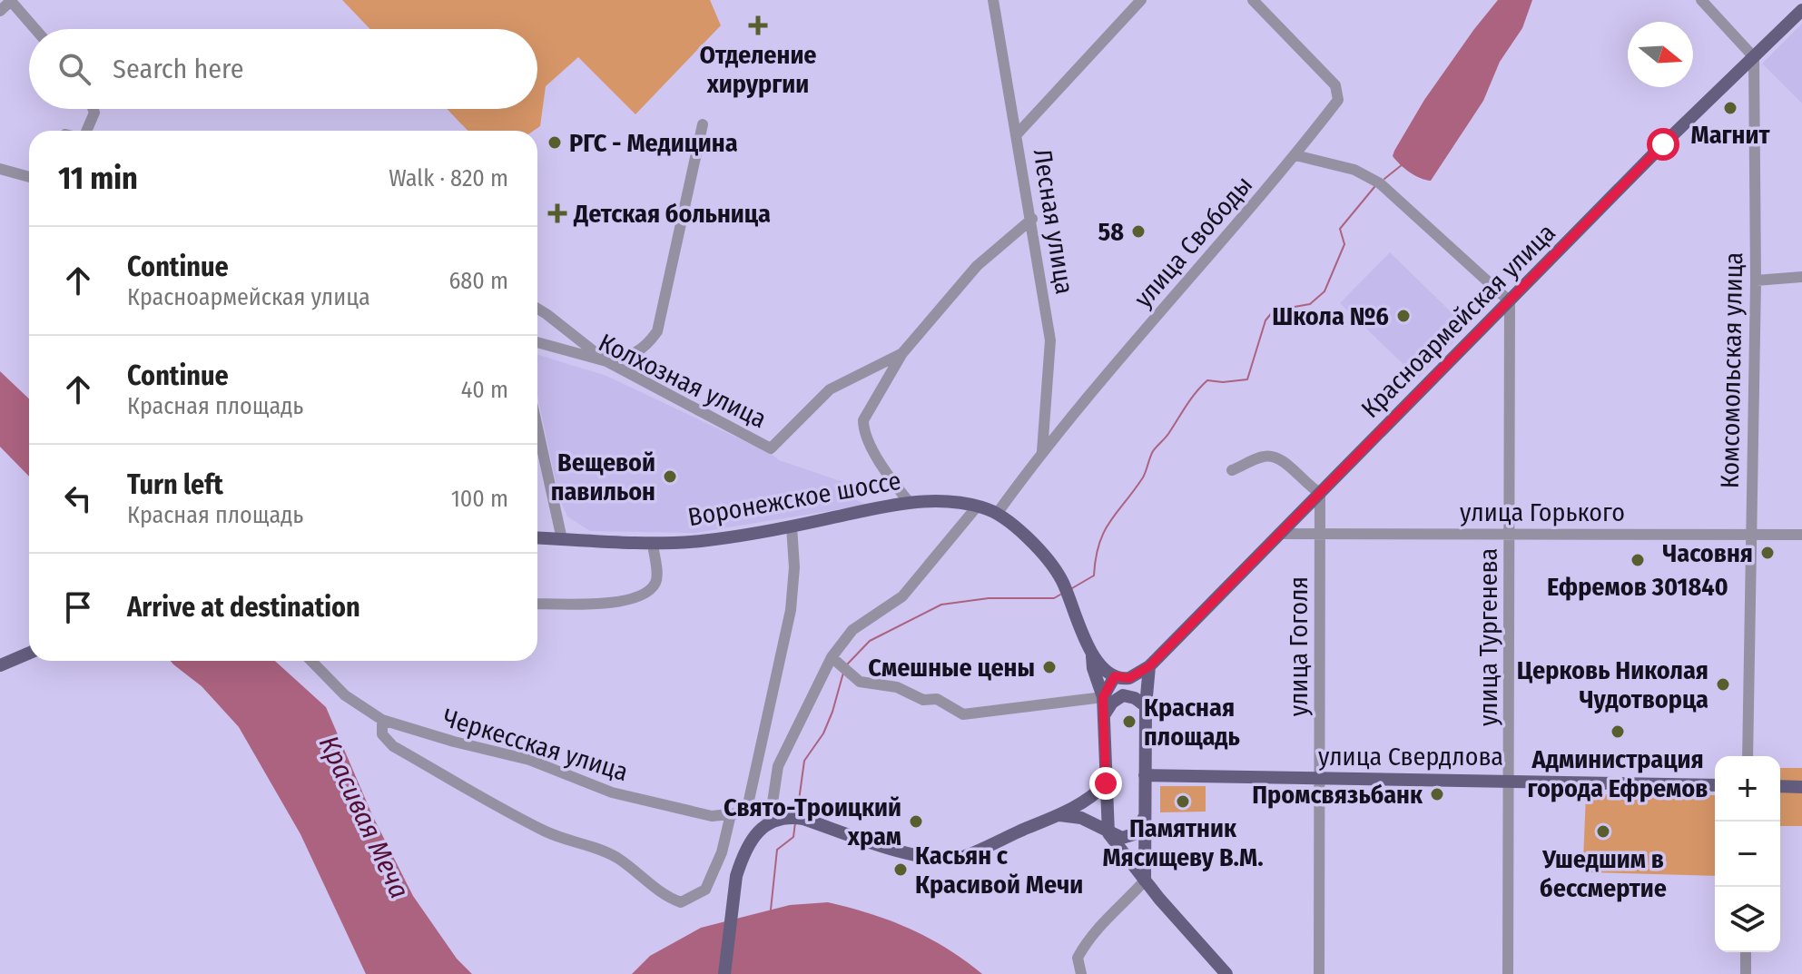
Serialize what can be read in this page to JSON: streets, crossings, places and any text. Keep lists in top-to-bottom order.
{
  "streets": {
    "main road": ["Красноармейская улица", "Воронежское шоссе", "улица Свердлова"],
    "street": [
      "Лесная улица",
      "улица Свободы",
      "Комсомольская улица",
      "Колхозная улица",
      "улица Горького",
      "улица Тургенева",
      "улица Гоголя",
      "Черкесская улица"
    ]
  },
  "crossings": [
    ["Лесная улица", "улица Свободы"],
    ["Лесная улица", "Колхозная улица"],
    ["улица Свободы", "Воронежское шоссе"],
    ["Красноармейская улица", "Комсомольская улица"],
    ["Красноармейская улица", "улица Горького"],
    ["Красноармейская улица", "улица Тургенева"],
    ["Красноармейская улица", "улица Гоголя"],
    ["Комсомольская улица", "улица Горького"],
    ["улица Горького", "улица Тургенева"],
    ["улица Горького", "улица Гоголя"],
    ["улица Тургенева", "улица Свердлова"],
    ["улица Гоголя", "улица Свердлова"]
  ],
  "water": ["Красивая Меча"],
  "places": {
    "health": ["Отделение хирургии", "Детская больница"],
    "other": [
      "Магнит",
      "РГС - Медицина",
      "58",
      "Школа №6",
      "Вещевой павильон",
      "Часовня",
      "Ефремов 301840",
      "Смешные цены",
      "Церковь Николая Чудотворца",
      "Красная площадь",
      "Администрация города Ефремов",
      "Промсвязьбанк",
      "Памятник Мясищеву В.М.",
      "Свято-Троицкий храм",
      "Ушедшим в бессмертие",
      "Касьян с Красивой Мечи"
    ]
  },
  "north": "right",
  "page": {
    "search": "Search here",
    "heading": ["11 min", "Walk · 820 m"],
    "list": [
      ["Continue", "Красноармейская улица", "680 m"],
      ["Continue", "Красная площадь", "40 m"],
      ["Turn left", "Красная площадь", "100 m"],
      "Arrive at destination"
    ],
    "map_buttons": ["+", "−"]
  }
}
